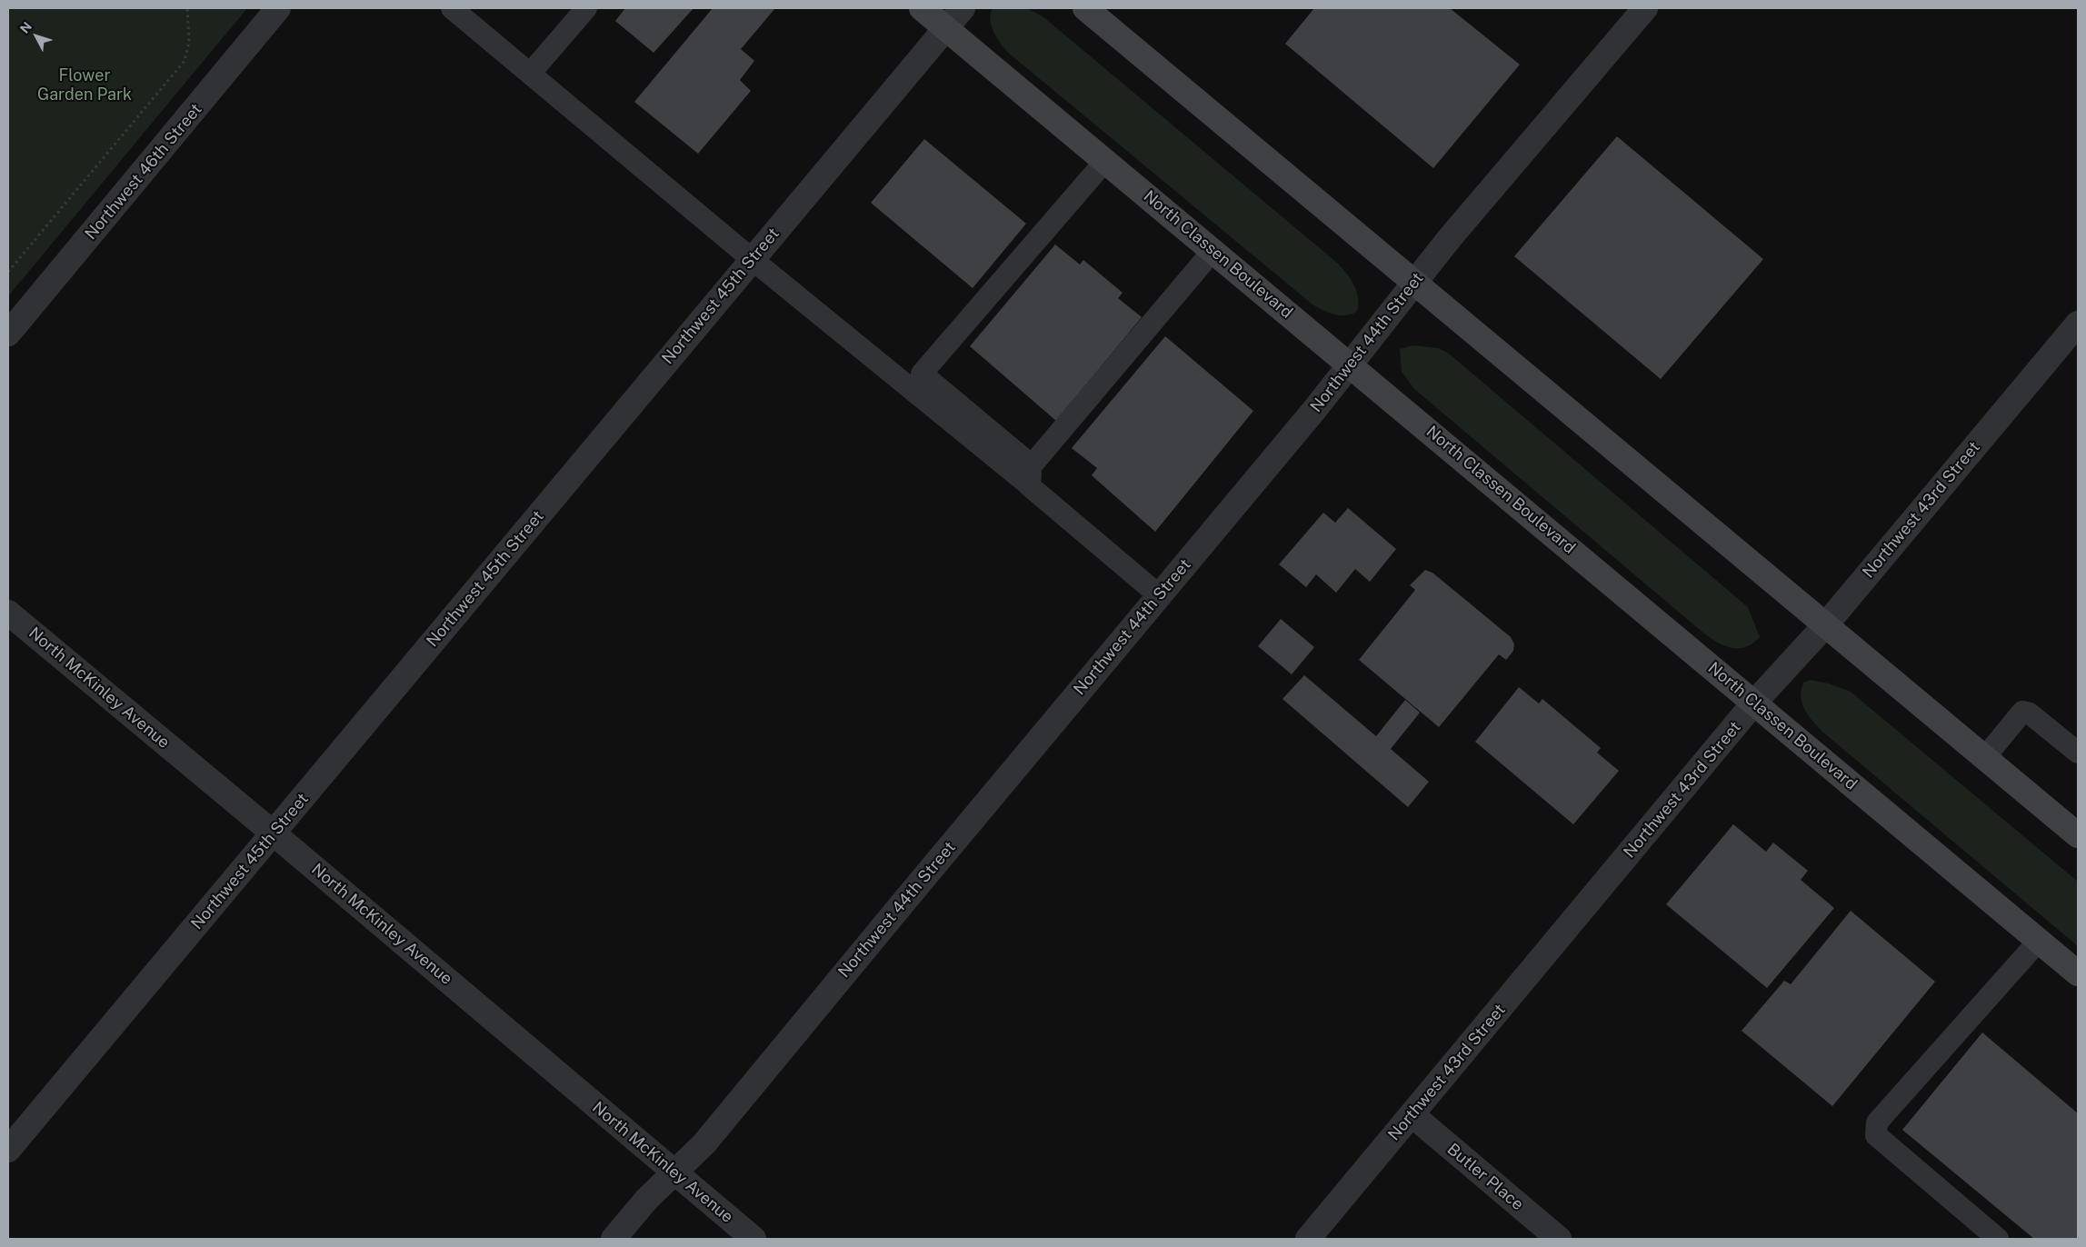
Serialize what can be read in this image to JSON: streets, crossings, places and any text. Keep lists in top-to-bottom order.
{
  "streets": {
    "main road": ["North Classen Boulevard"],
    "street": [
      "Northwest 46th Street",
      "Northwest 45th Street",
      "Northwest 44th Street",
      "Northwest 43rd Street",
      "North McKinley Avenue",
      "Butler Place"
    ]
  },
  "crossings": [
    ["North Classen Boulevard", "Northwest 45th Street"],
    ["North Classen Boulevard", "Northwest 44th Street"],
    ["North Classen Boulevard", "Northwest 43rd Street"],
    ["Northwest 45th Street", "North McKinley Avenue"],
    ["Northwest 44th Street", "North McKinley Avenue"],
    ["Northwest 43rd Street", "Butler Place"]
  ],
  "parks": ["Flower Garden Park"],
  "north": "top left"
}
